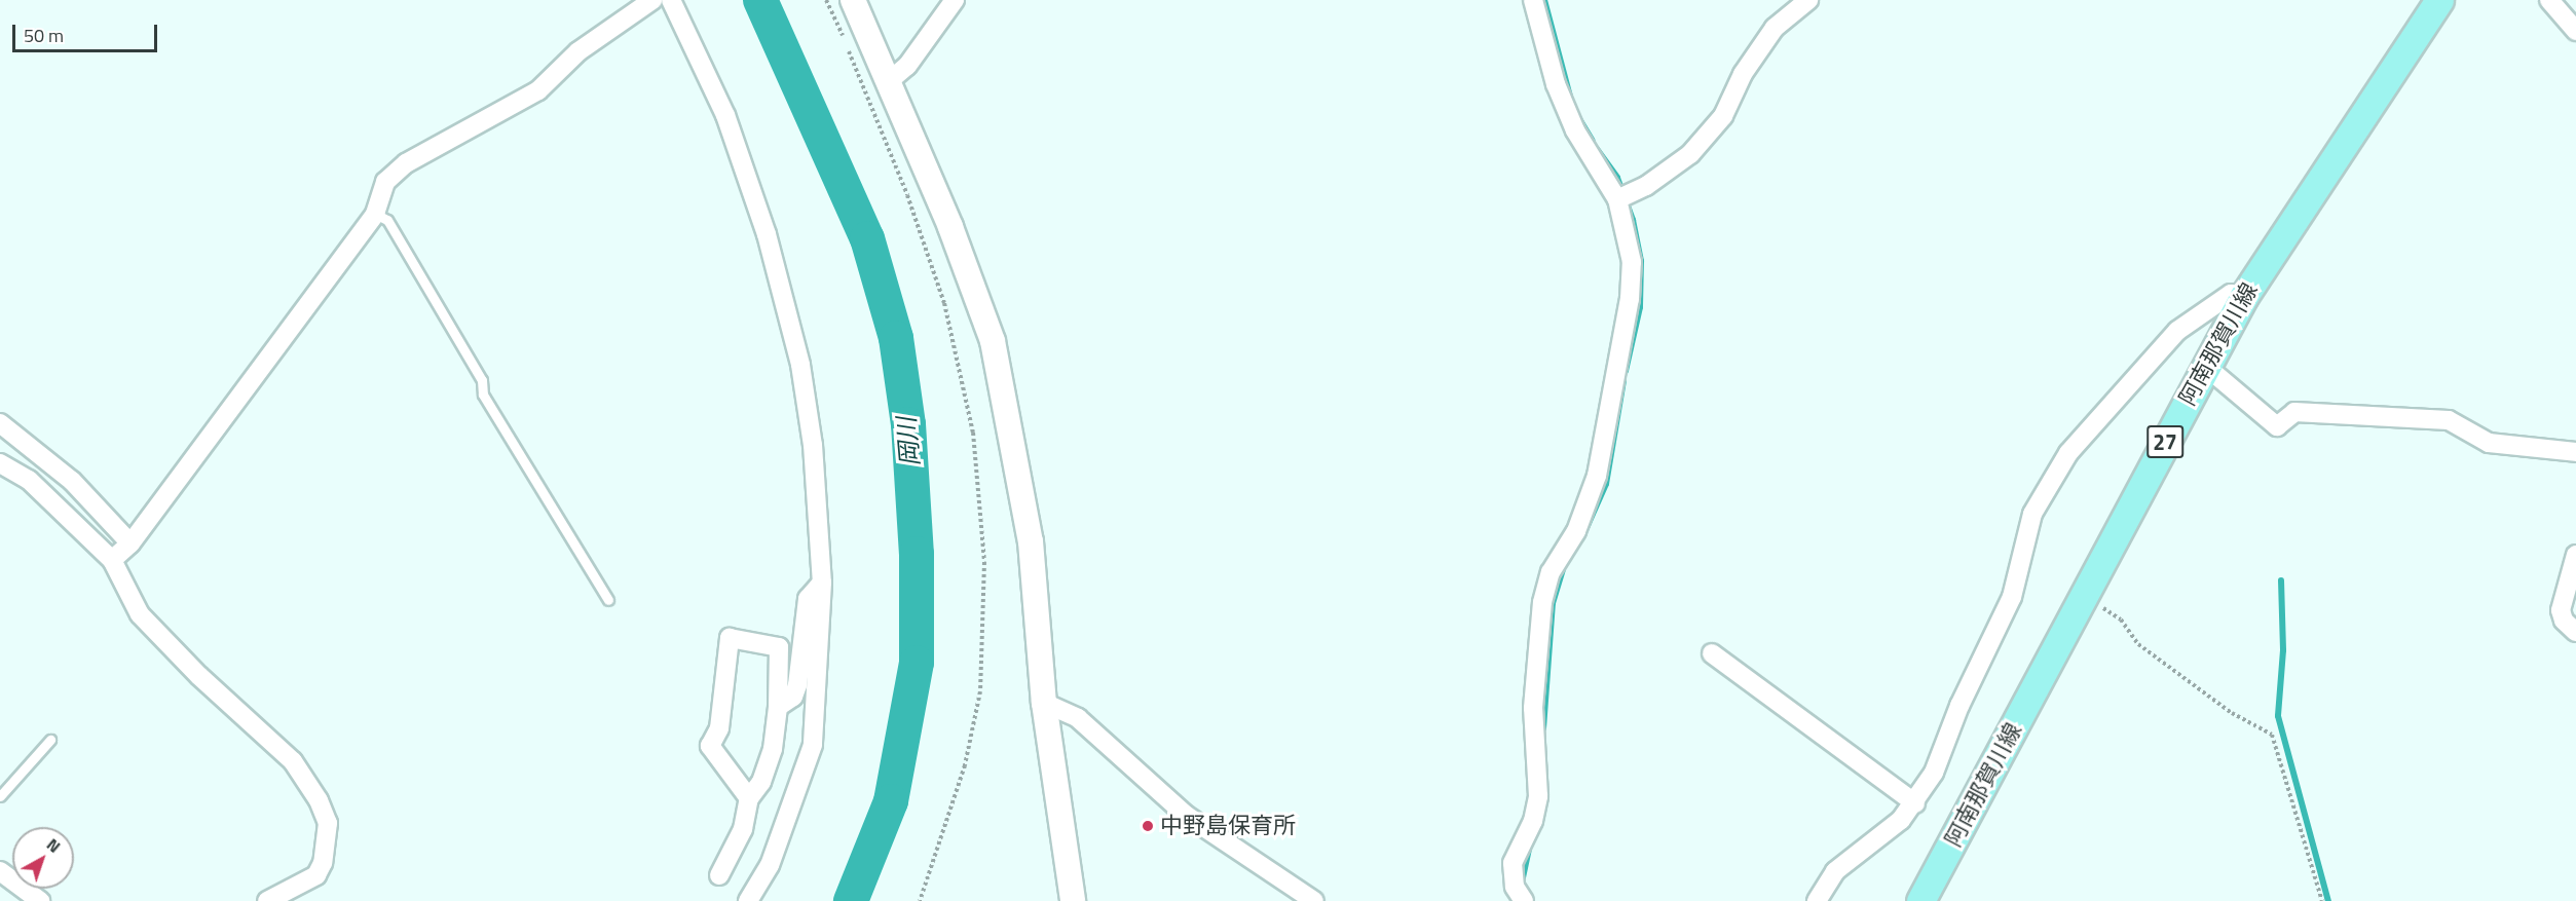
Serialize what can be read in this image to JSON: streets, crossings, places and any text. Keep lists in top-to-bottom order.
{
  "streets": {
    "main road": ["阿南那賀川線", "27"]
  },
  "water": ["岡川"],
  "places": ["中野島保育所"],
  "scale_bar": "50 m",
  "north": "top right"
}
